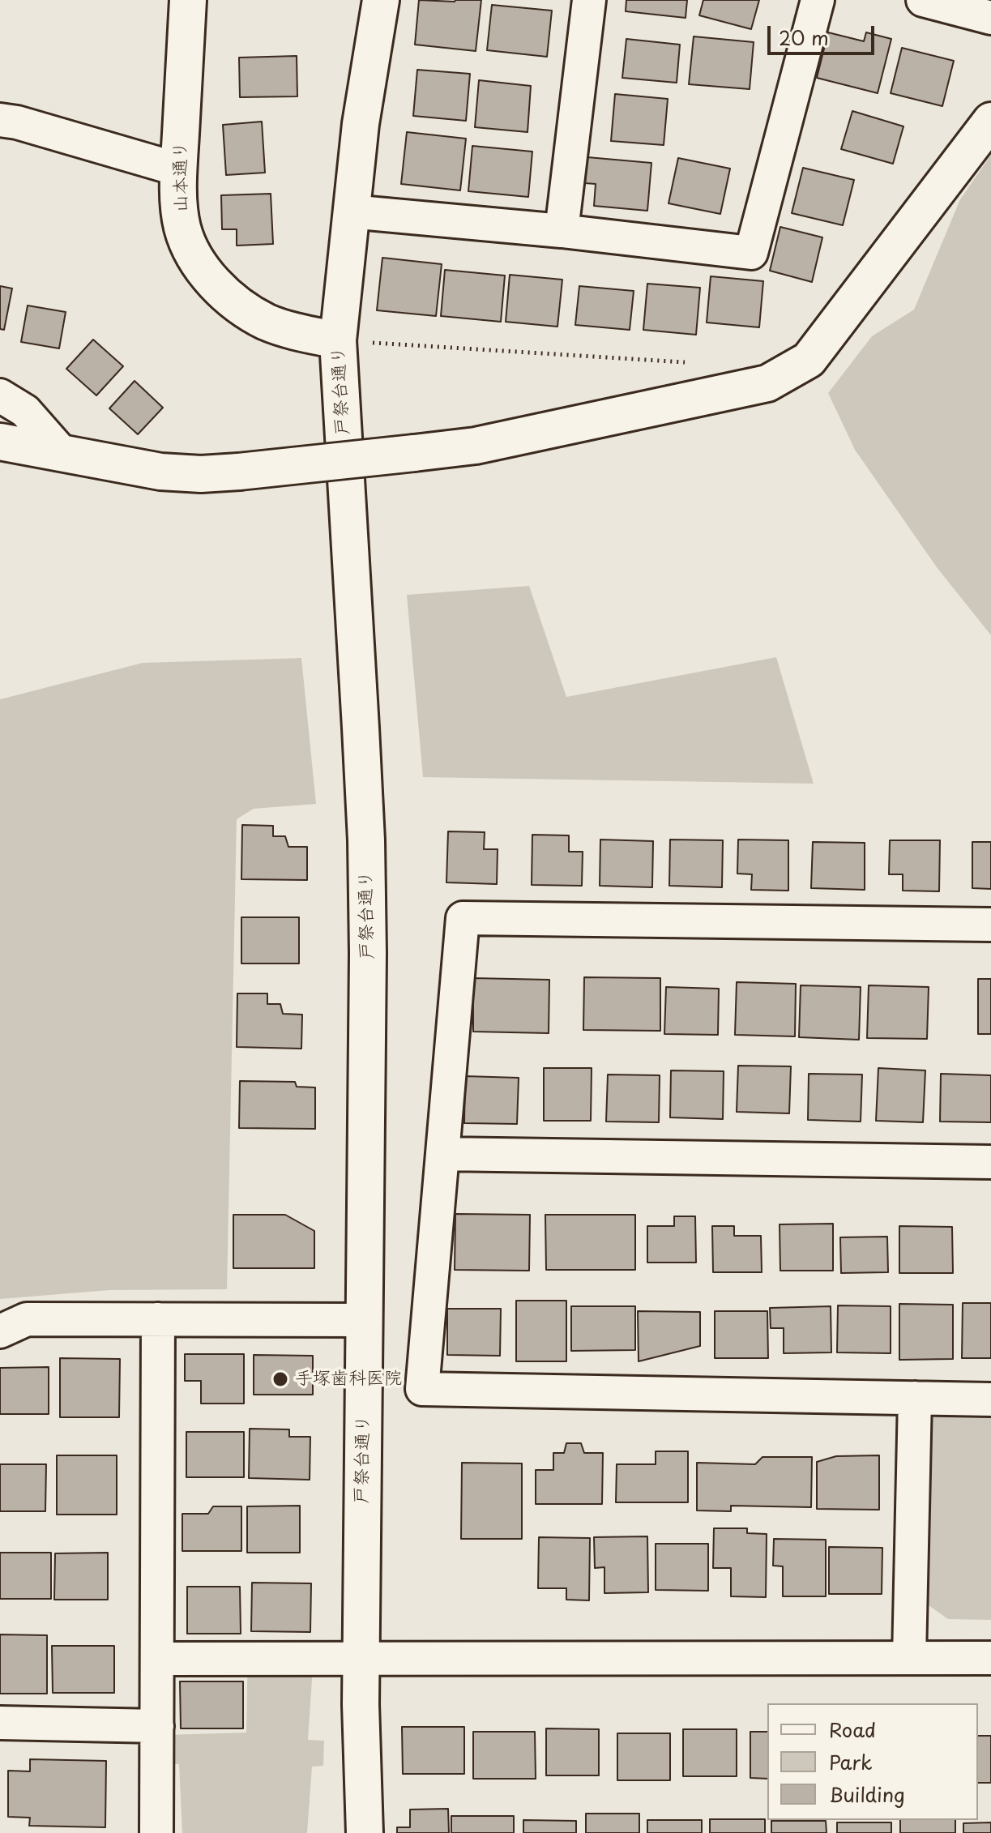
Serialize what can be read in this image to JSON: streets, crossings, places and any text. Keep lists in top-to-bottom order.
{
  "streets": {
    "street": ["山本通り", "戸祭台通り"]
  },
  "crossings": [
    ["山本通り", "戸祭台通り"]
  ],
  "places": ["手塚歯科医院"],
  "legend": ["Road", "Park", "Building"],
  "scale_bar": "20 m"
}
